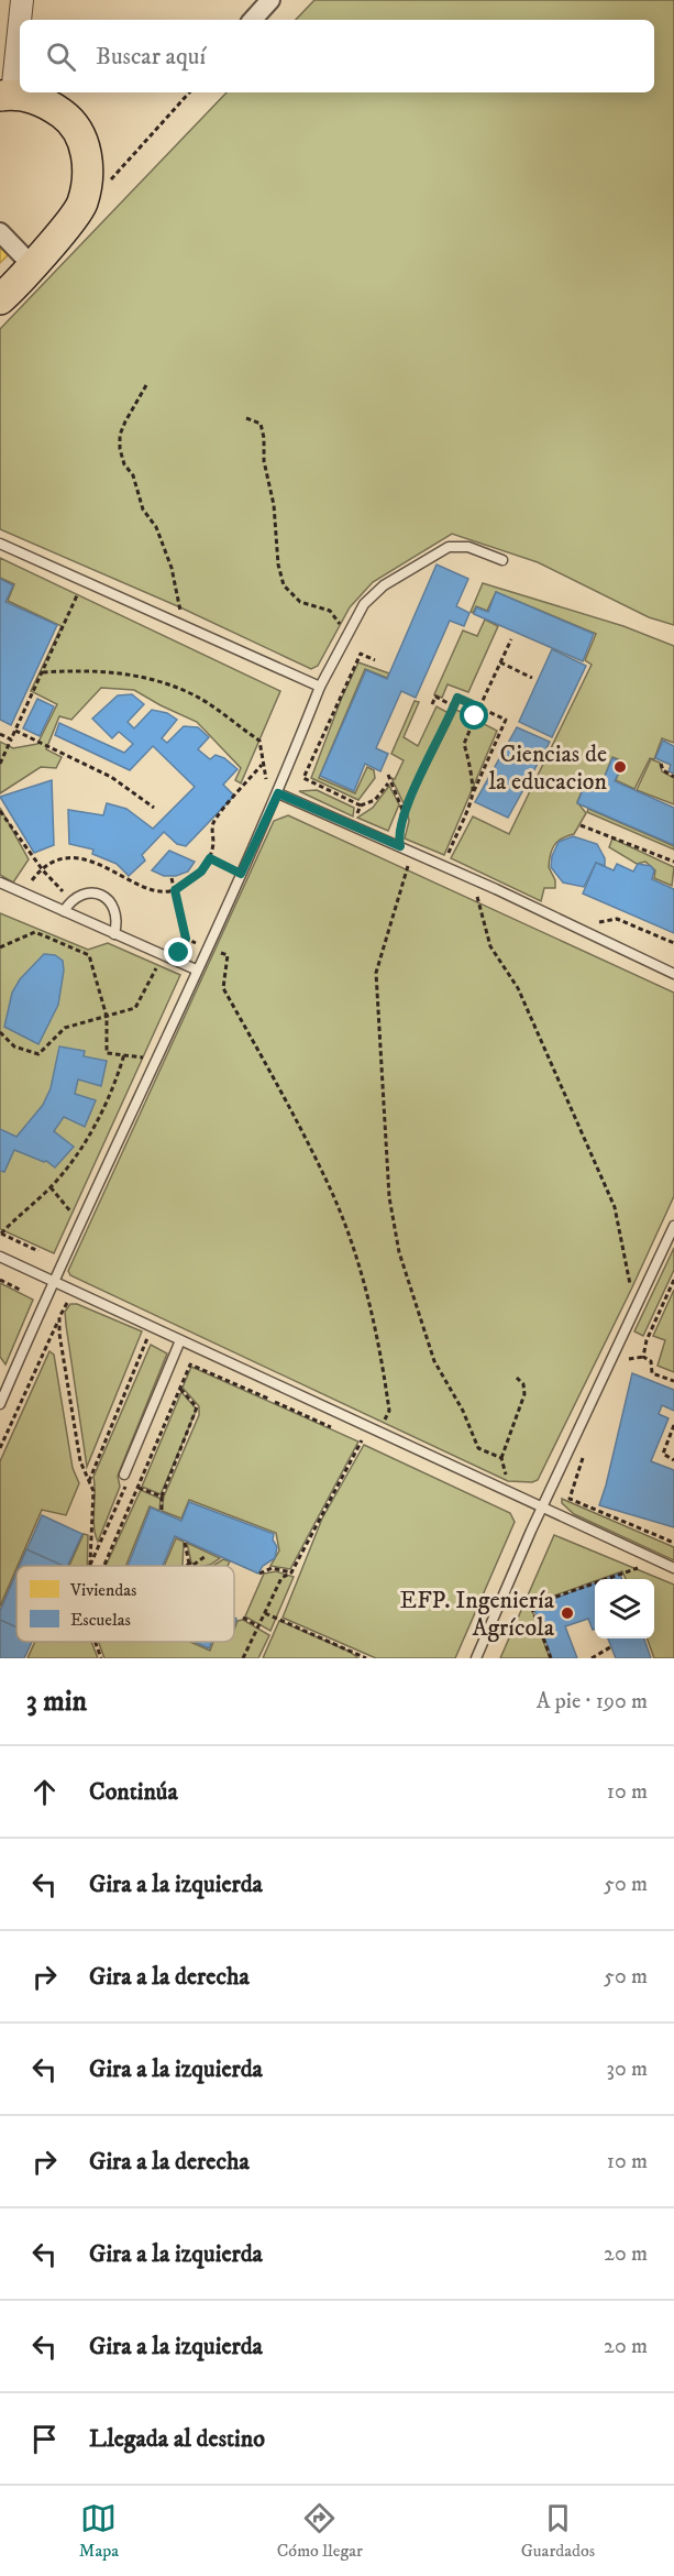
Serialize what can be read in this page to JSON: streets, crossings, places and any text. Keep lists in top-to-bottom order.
{
  "places": ["Ciencias de la educacion", "EFP. Ingeniería Agrícola"],
  "legend": ["Viviendas", "Escuelas"],
  "page": {
    "search": "Buscar aquí",
    "heading": ["3 min", "A pie · 190 m"],
    "list": [
      ["Continúa", "10 m"],
      ["Gira a la izquierda", "50 m"],
      ["Gira a la derecha", "50 m"],
      ["Gira a la izquierda", "30 m"],
      ["Gira a la derecha", "10 m"],
      ["Gira a la izquierda", "20 m"],
      ["Gira a la izquierda", "20 m"],
      "Llegada al destino"
    ],
    "nav": ["Mapa", "Cómo llegar", "Guardados"]
  }
}
